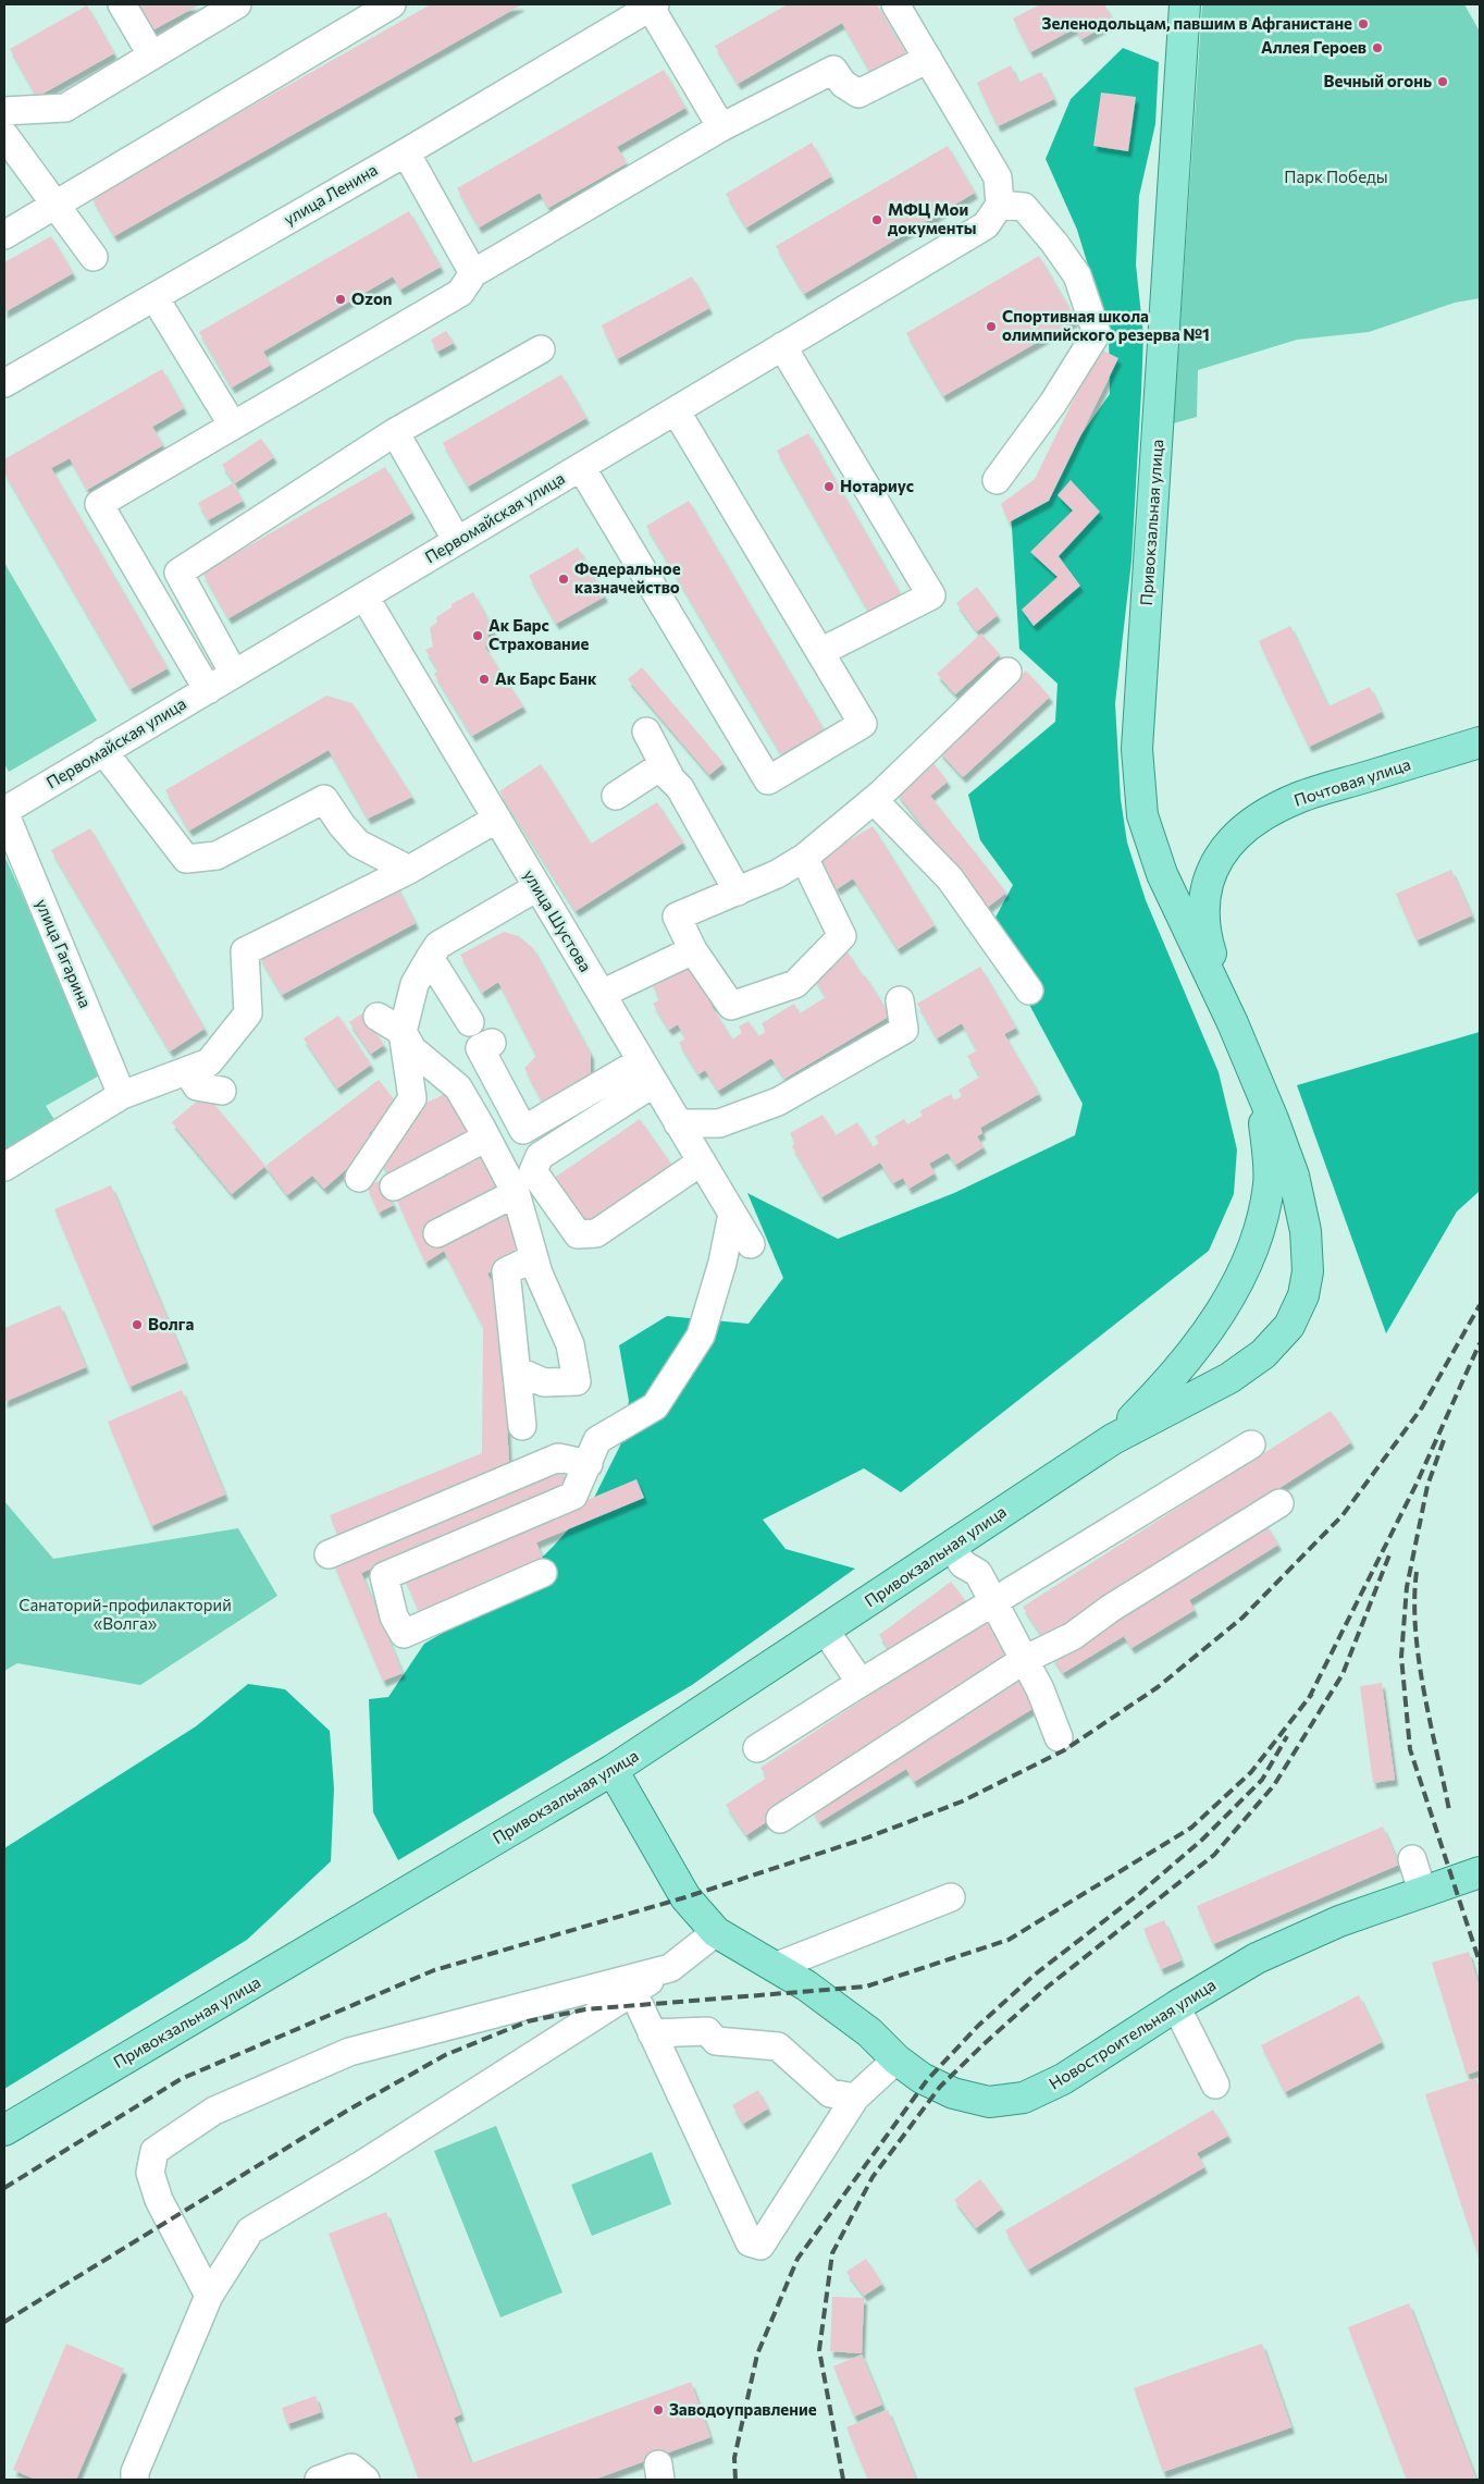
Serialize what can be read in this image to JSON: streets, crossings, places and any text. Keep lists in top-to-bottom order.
{
  "streets": {
    "main road": ["Привокзальная улица", "Почтовая улица", "Новостроительная улица"],
    "street": [
      "улица Ленина",
      "Первомайская улица",
      "улица Шустова",
      "улица Гагарина"
    ]
  },
  "crossings": [
    ["Первомайская улица", "улица Шустова"],
    ["Первомайская улица", "улица Гагарина"],
    ["Привокзальная улица", "Почтовая улица"],
    ["Привокзальная улица", "Новостроительная улица"]
  ],
  "parks": ["Парк Победы", "Санаторий-профилакторий «Волга»"],
  "places": [
    "Зеленодольцам, павшим в Афганистане",
    "Аллея Героев",
    "Вечный огонь",
    "МФЦ Мои документы",
    "Ozon",
    "Спортивная школа олимпийского резерва №1",
    "Нотариус",
    "Федеральное казначейство",
    "Ак Барс Страхование",
    "Ак Барс Банк",
    "Волга",
    "Заводоуправление"
  ]
}
